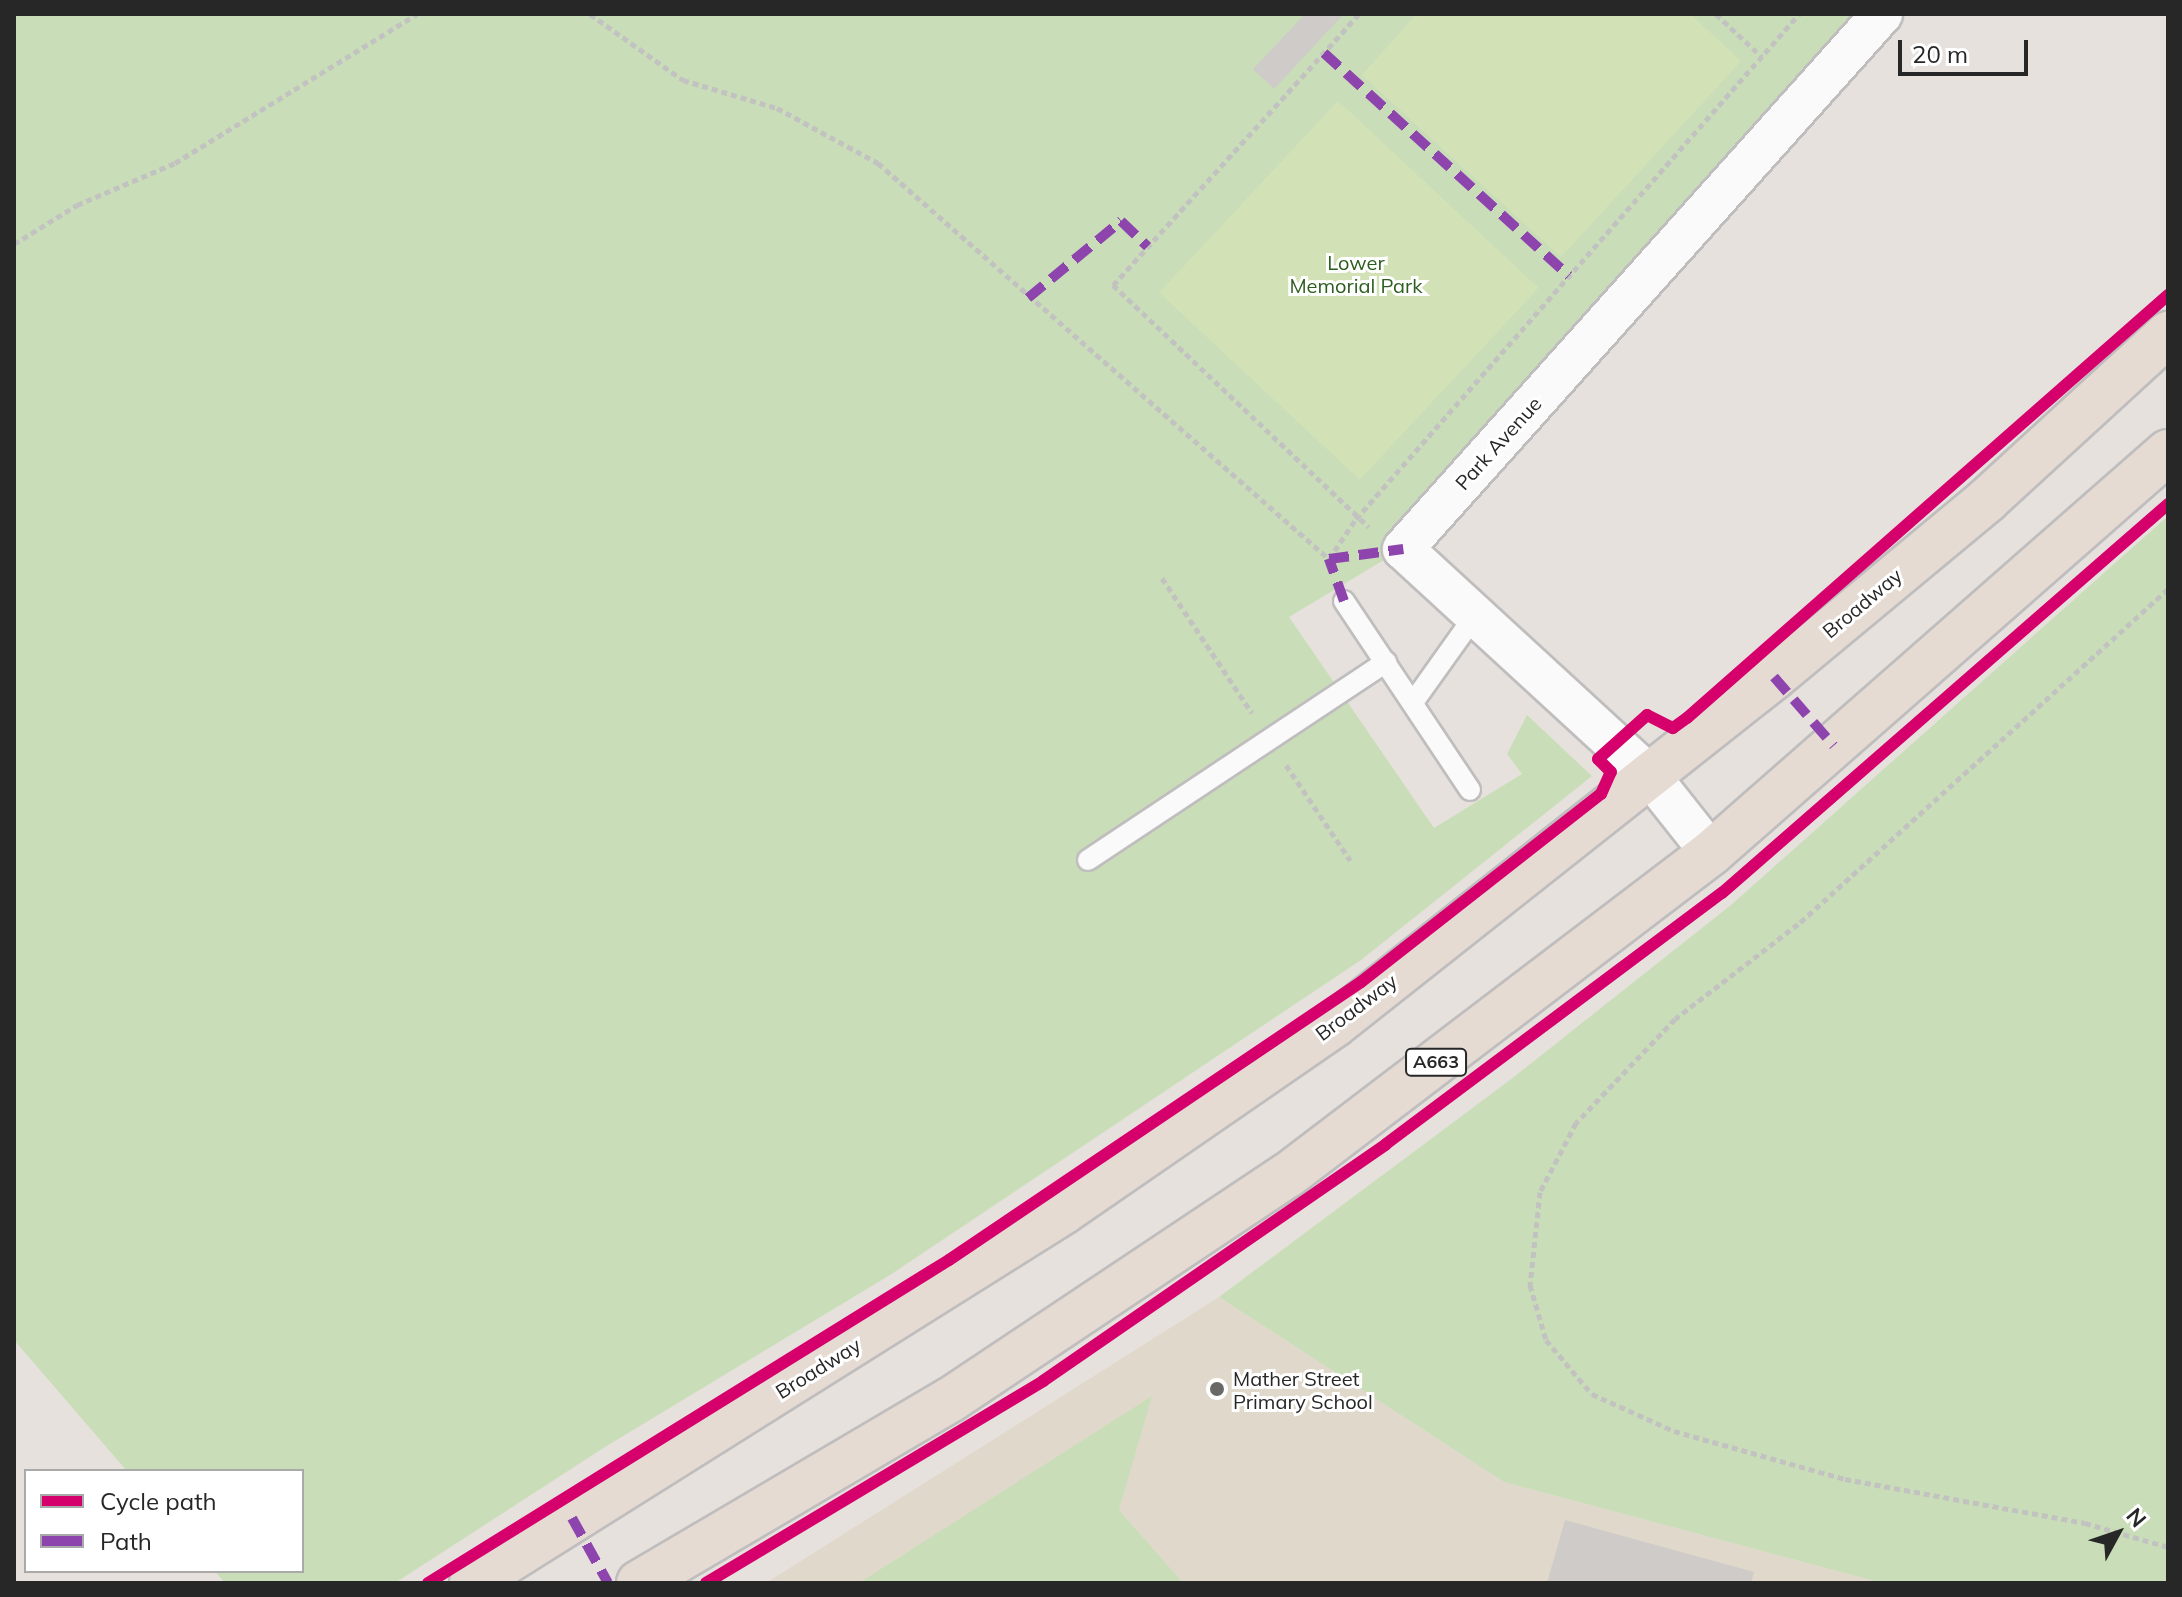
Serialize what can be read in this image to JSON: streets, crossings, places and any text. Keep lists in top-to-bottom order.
{
  "streets": {
    "highway": ["Broadway", "A663"],
    "street": ["Park Avenue"]
  },
  "crossings": [
    ["Park Avenue", "Broadway"],
    ["Park Avenue", "A663"]
  ],
  "parks": ["Lower Memorial Park"],
  "places": ["Mather Street Primary School"],
  "legend": ["Cycle path", "Path"],
  "scale_bar": "20 m",
  "north": "top right"
}
